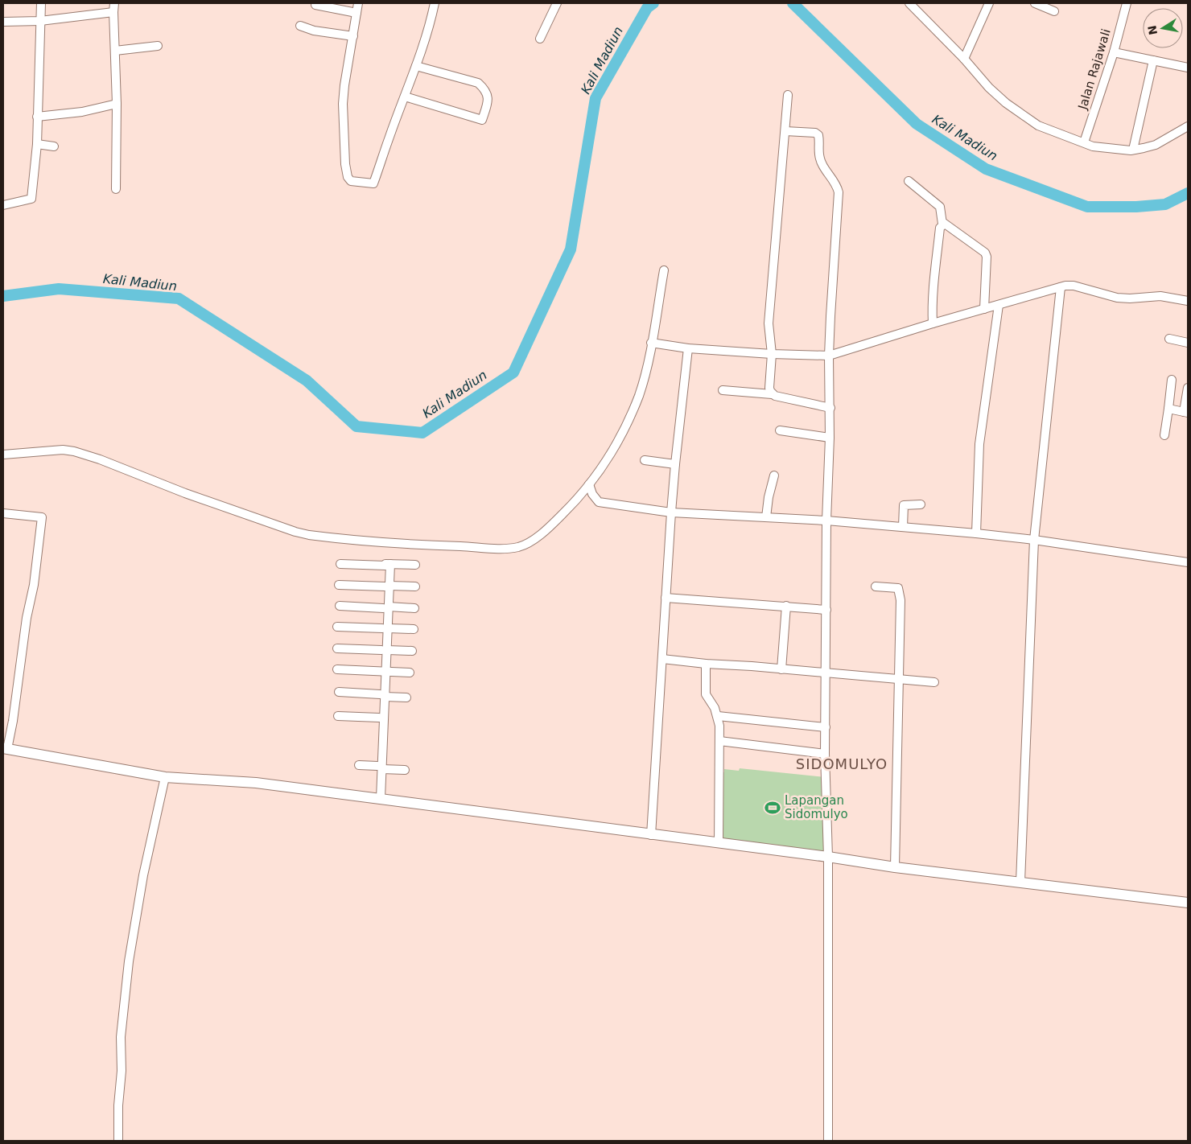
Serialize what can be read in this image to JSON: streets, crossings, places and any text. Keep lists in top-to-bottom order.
{
  "streets": {
    "street": ["Jalan Rajawali"]
  },
  "districts": ["SIDOMULYO"],
  "water": ["Kali Madiun"],
  "places": {
    "sports": ["Lapangan Sidomulyo"]
  },
  "north": "left"
}
